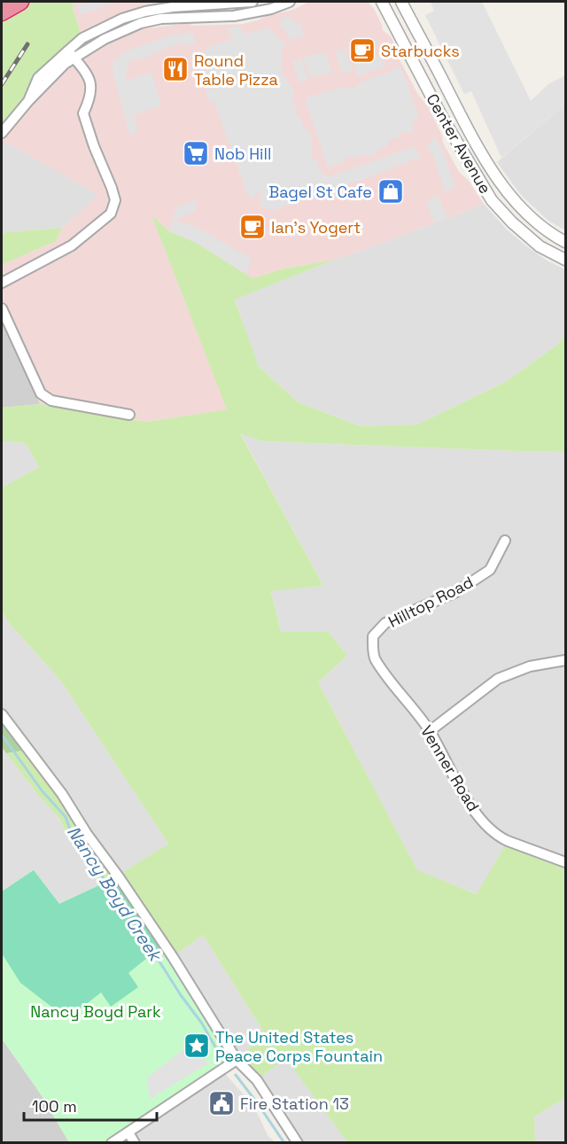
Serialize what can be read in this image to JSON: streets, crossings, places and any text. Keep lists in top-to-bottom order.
{
  "streets": {
    "street": ["Center Avenue", "Hilltop Road", "Venner Road"]
  },
  "crossings": [
    ["Hilltop Road", "Venner Road"]
  ],
  "water": ["Nancy Boyd Creek"],
  "parks": ["Nancy Boyd Park"],
  "places": {
    "cafe": ["Starbucks", "Ian's Yogert"],
    "restaurant": ["Round Table Pizza"],
    "supermarket": ["Nob Hill"],
    "shop": ["Bagel St Cafe"],
    "place": ["The United States Peace Corps Fountain"],
    "public building": ["Fire Station 13"]
  },
  "scale_bar": "100 m"
}
